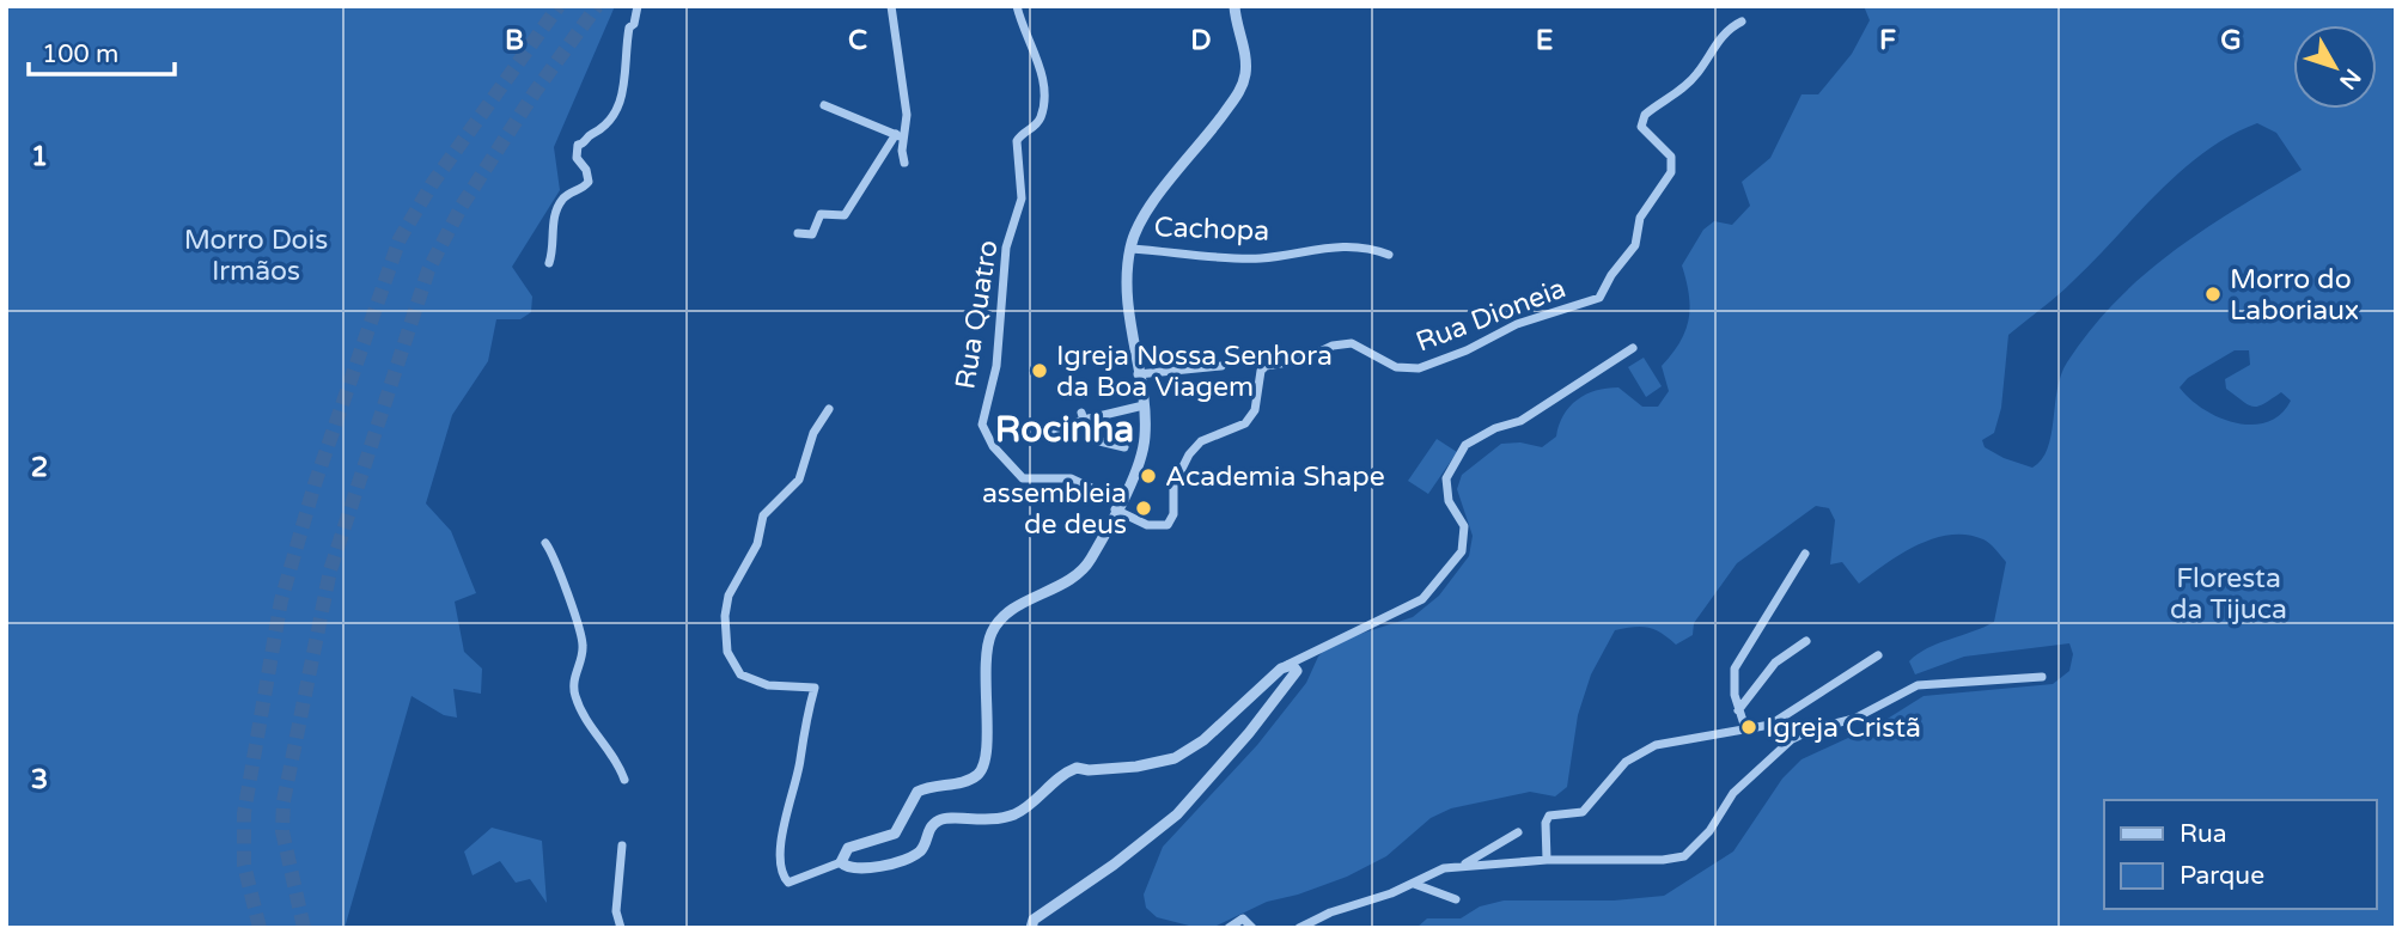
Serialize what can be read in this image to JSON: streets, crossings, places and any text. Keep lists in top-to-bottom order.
{
  "streets": {
    "street": ["Cachopa", "Rua Quatro", "Rua Dioneia"]
  },
  "crossings": [
    ["Rua Quatro", "Rua Dioneia"]
  ],
  "districts": ["Rocinha"],
  "parks": ["Morro Dois Irmãos", "Floresta da Tijuca"],
  "places": [
    "Morro do Laboriaux",
    "Igreja Nossa Senhora da Boa Viagem",
    "Academia Shape",
    "assembleia de deus",
    "Igreja Cristã"
  ],
  "legend": ["Rua", "Parque"],
  "scale_bar": "100 m",
  "north": "bottom right",
  "grid": {
    "columns": [
      "B",
      "C",
      "D",
      "E",
      "F",
      "G"
    ],
    "rows": ["1", "2", "3"]
  }
}
